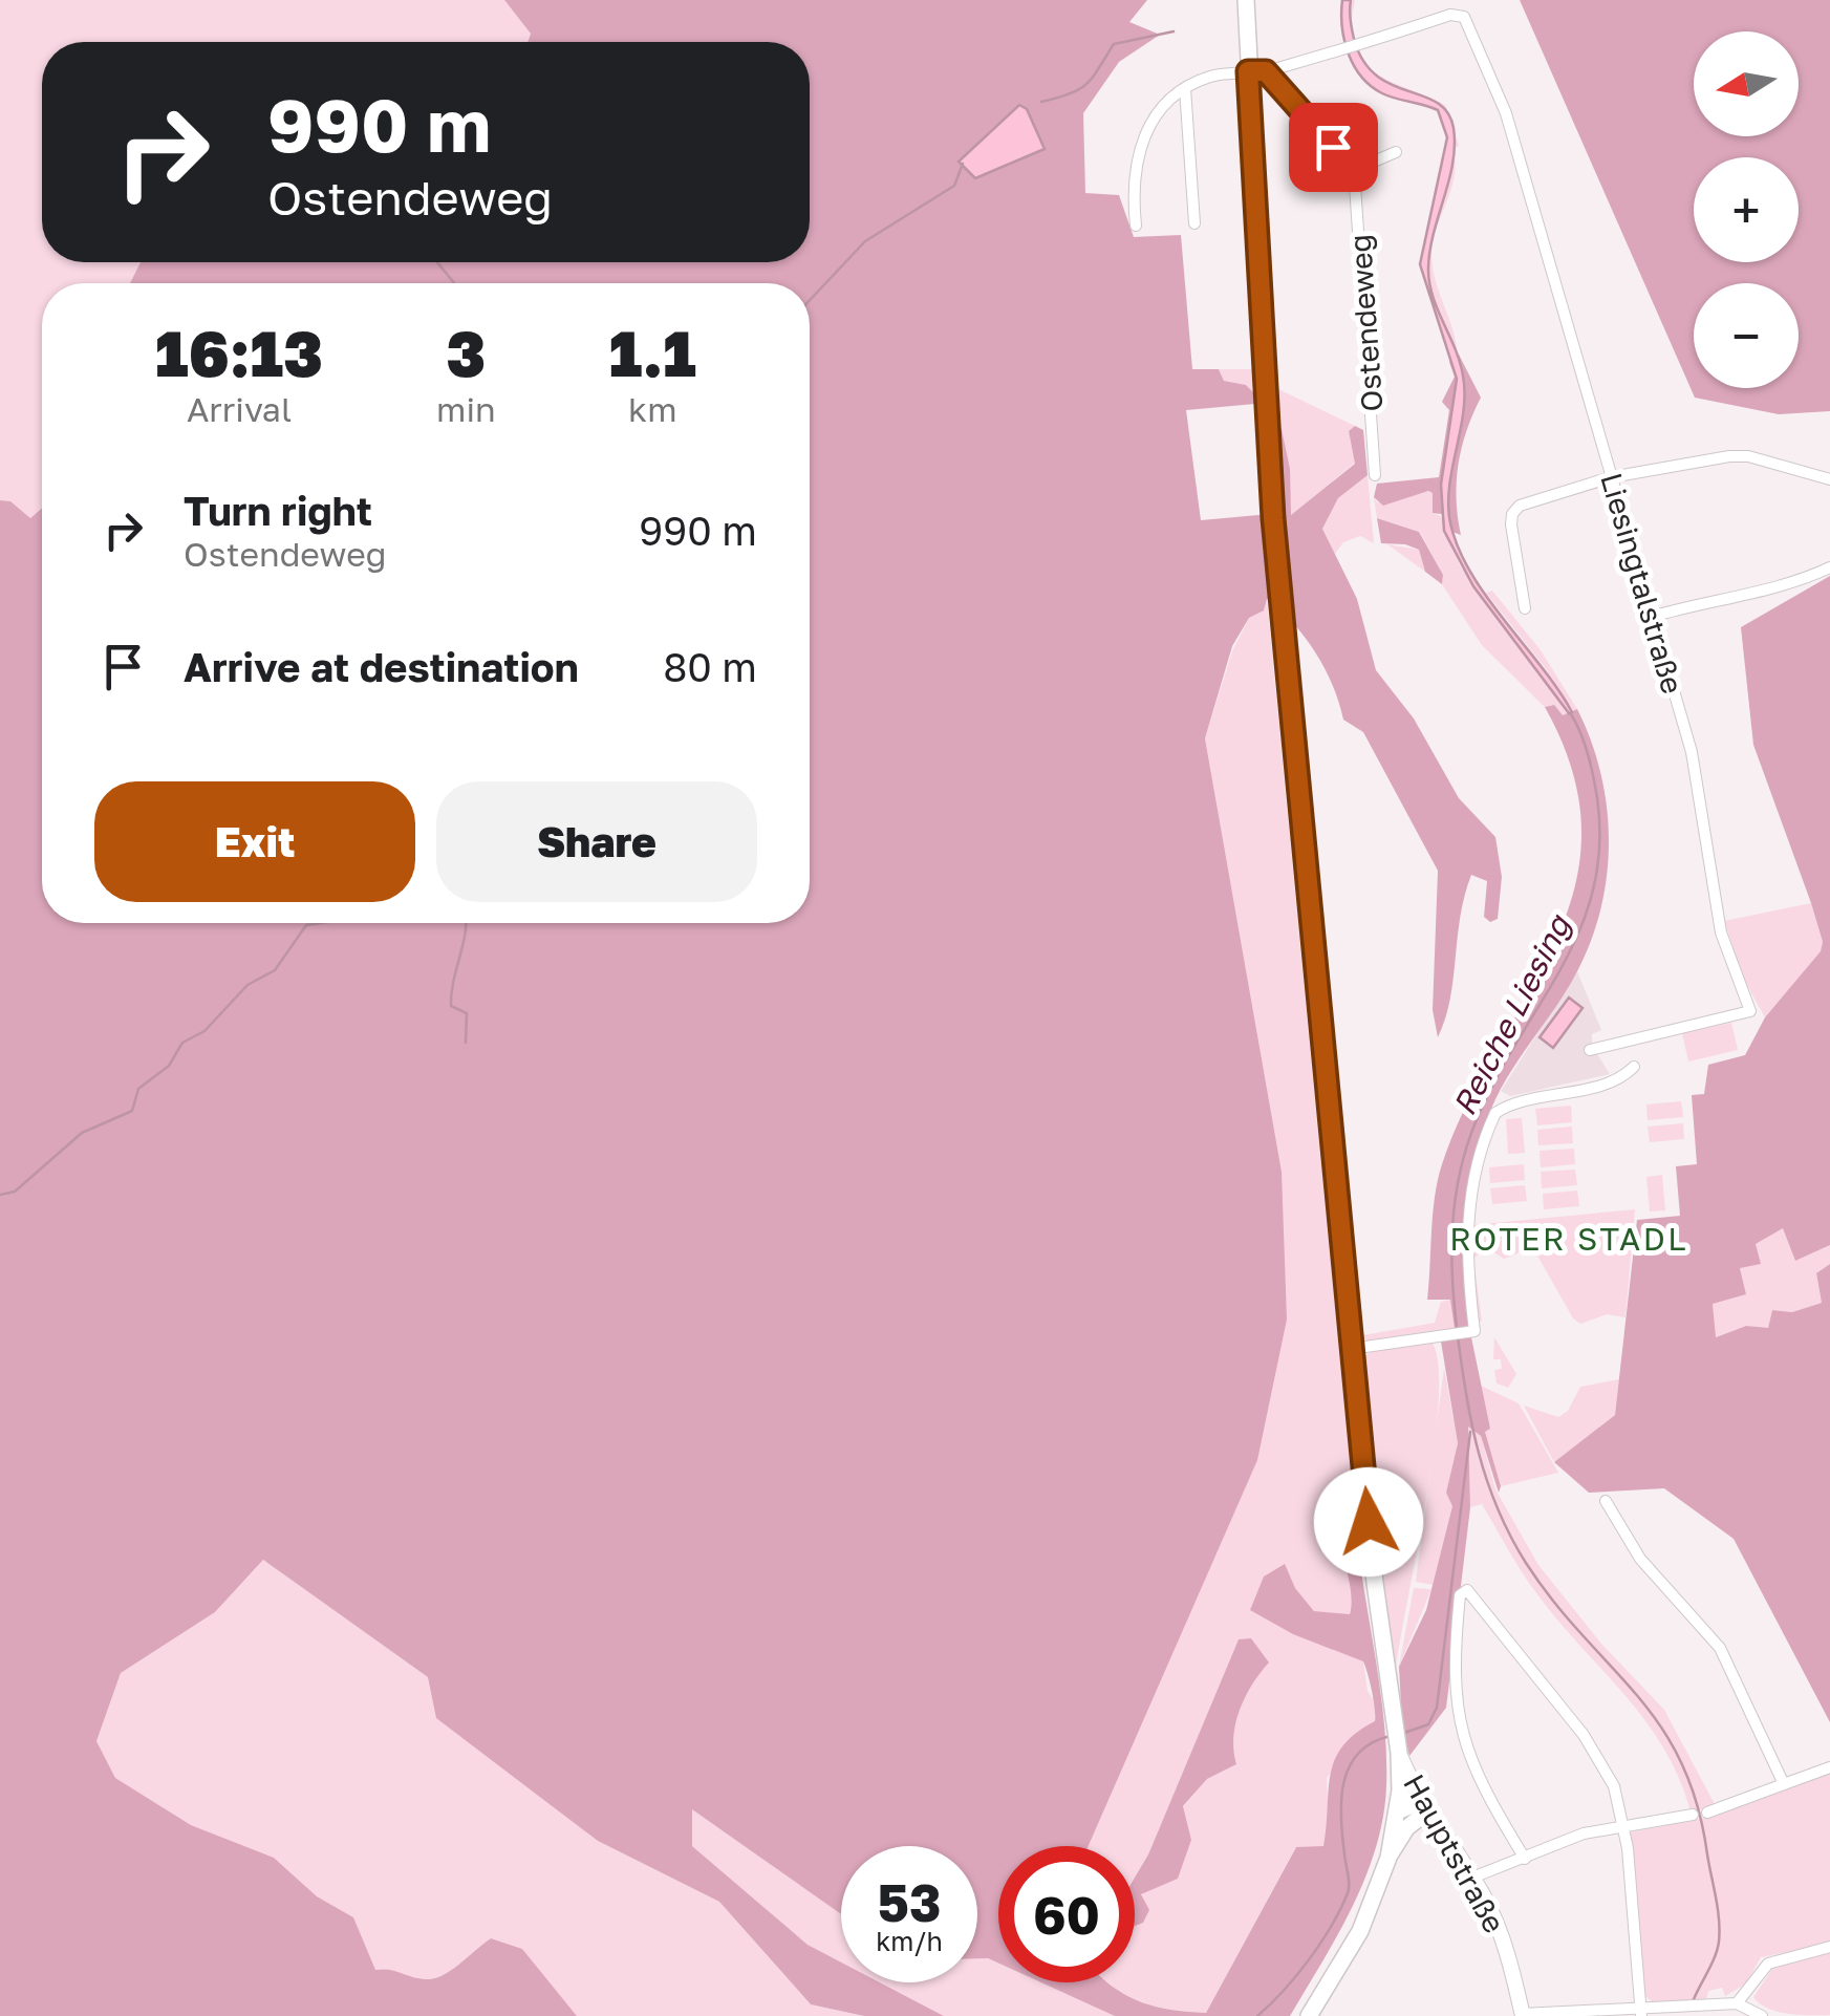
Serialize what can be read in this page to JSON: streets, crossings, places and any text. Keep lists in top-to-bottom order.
{
  "streets": {
    "main road": ["Hauptstraße"],
    "street": ["Ostendeweg", "Liesingtalstraße"]
  },
  "districts": ["ROTER STADL"],
  "water": ["Reiche Liesing"],
  "north": "left",
  "page": {
    "map_buttons": ["+", "−"],
    "turn": ["990 m", "Ostendeweg"],
    "eta": [
      "16:13",
      "Arrival",
      "3",
      "min",
      "1.1",
      "km"
    ],
    "list": [
      {
        "name": "Turn right",
        "note": "Ostendeweg",
        "value": "990 m"
      },
      {
        "name": "Arrive at destination",
        "value": "80 m"
      }
    ],
    "buttons": ["Exit", "Share"],
    "speed": "53 km/h",
    "limit": "60"
  }
}
